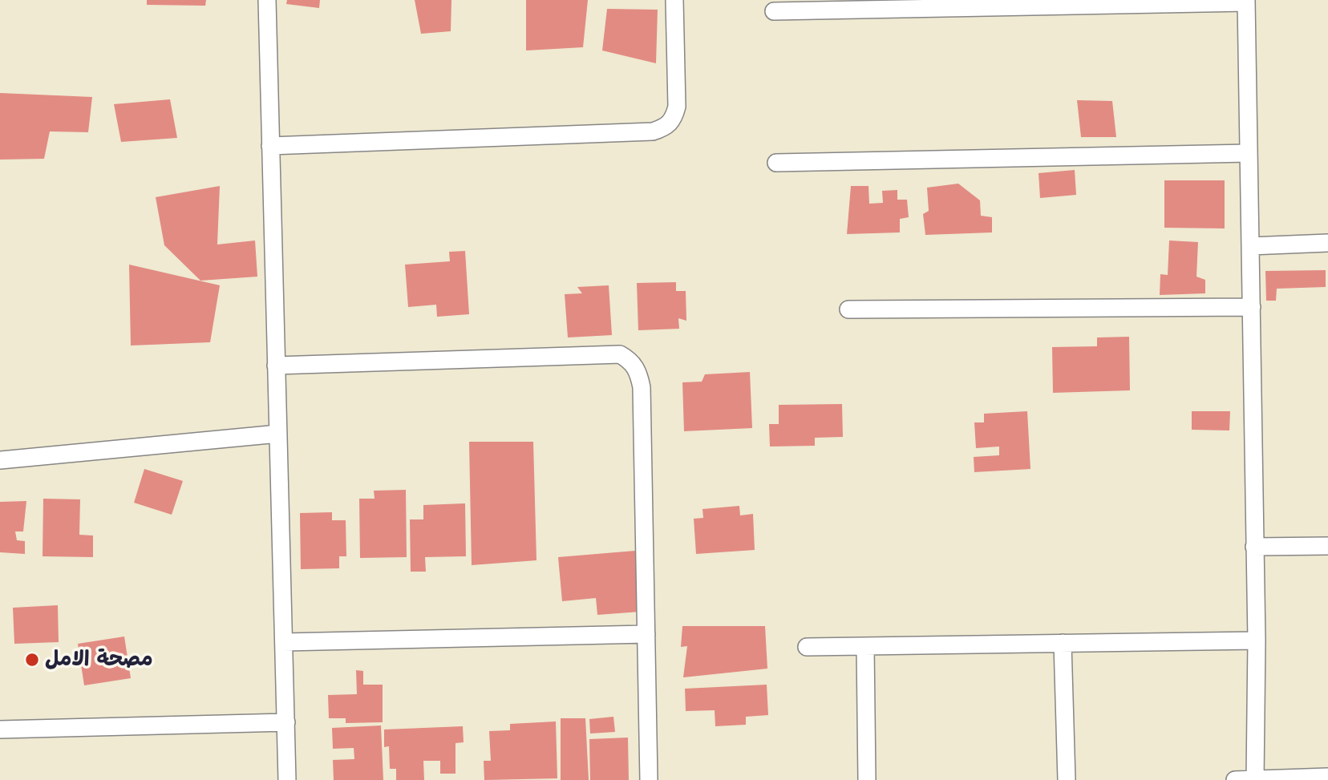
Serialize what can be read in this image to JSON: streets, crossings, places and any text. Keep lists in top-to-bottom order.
{
  "places": ["مصحة الامل"]
}
